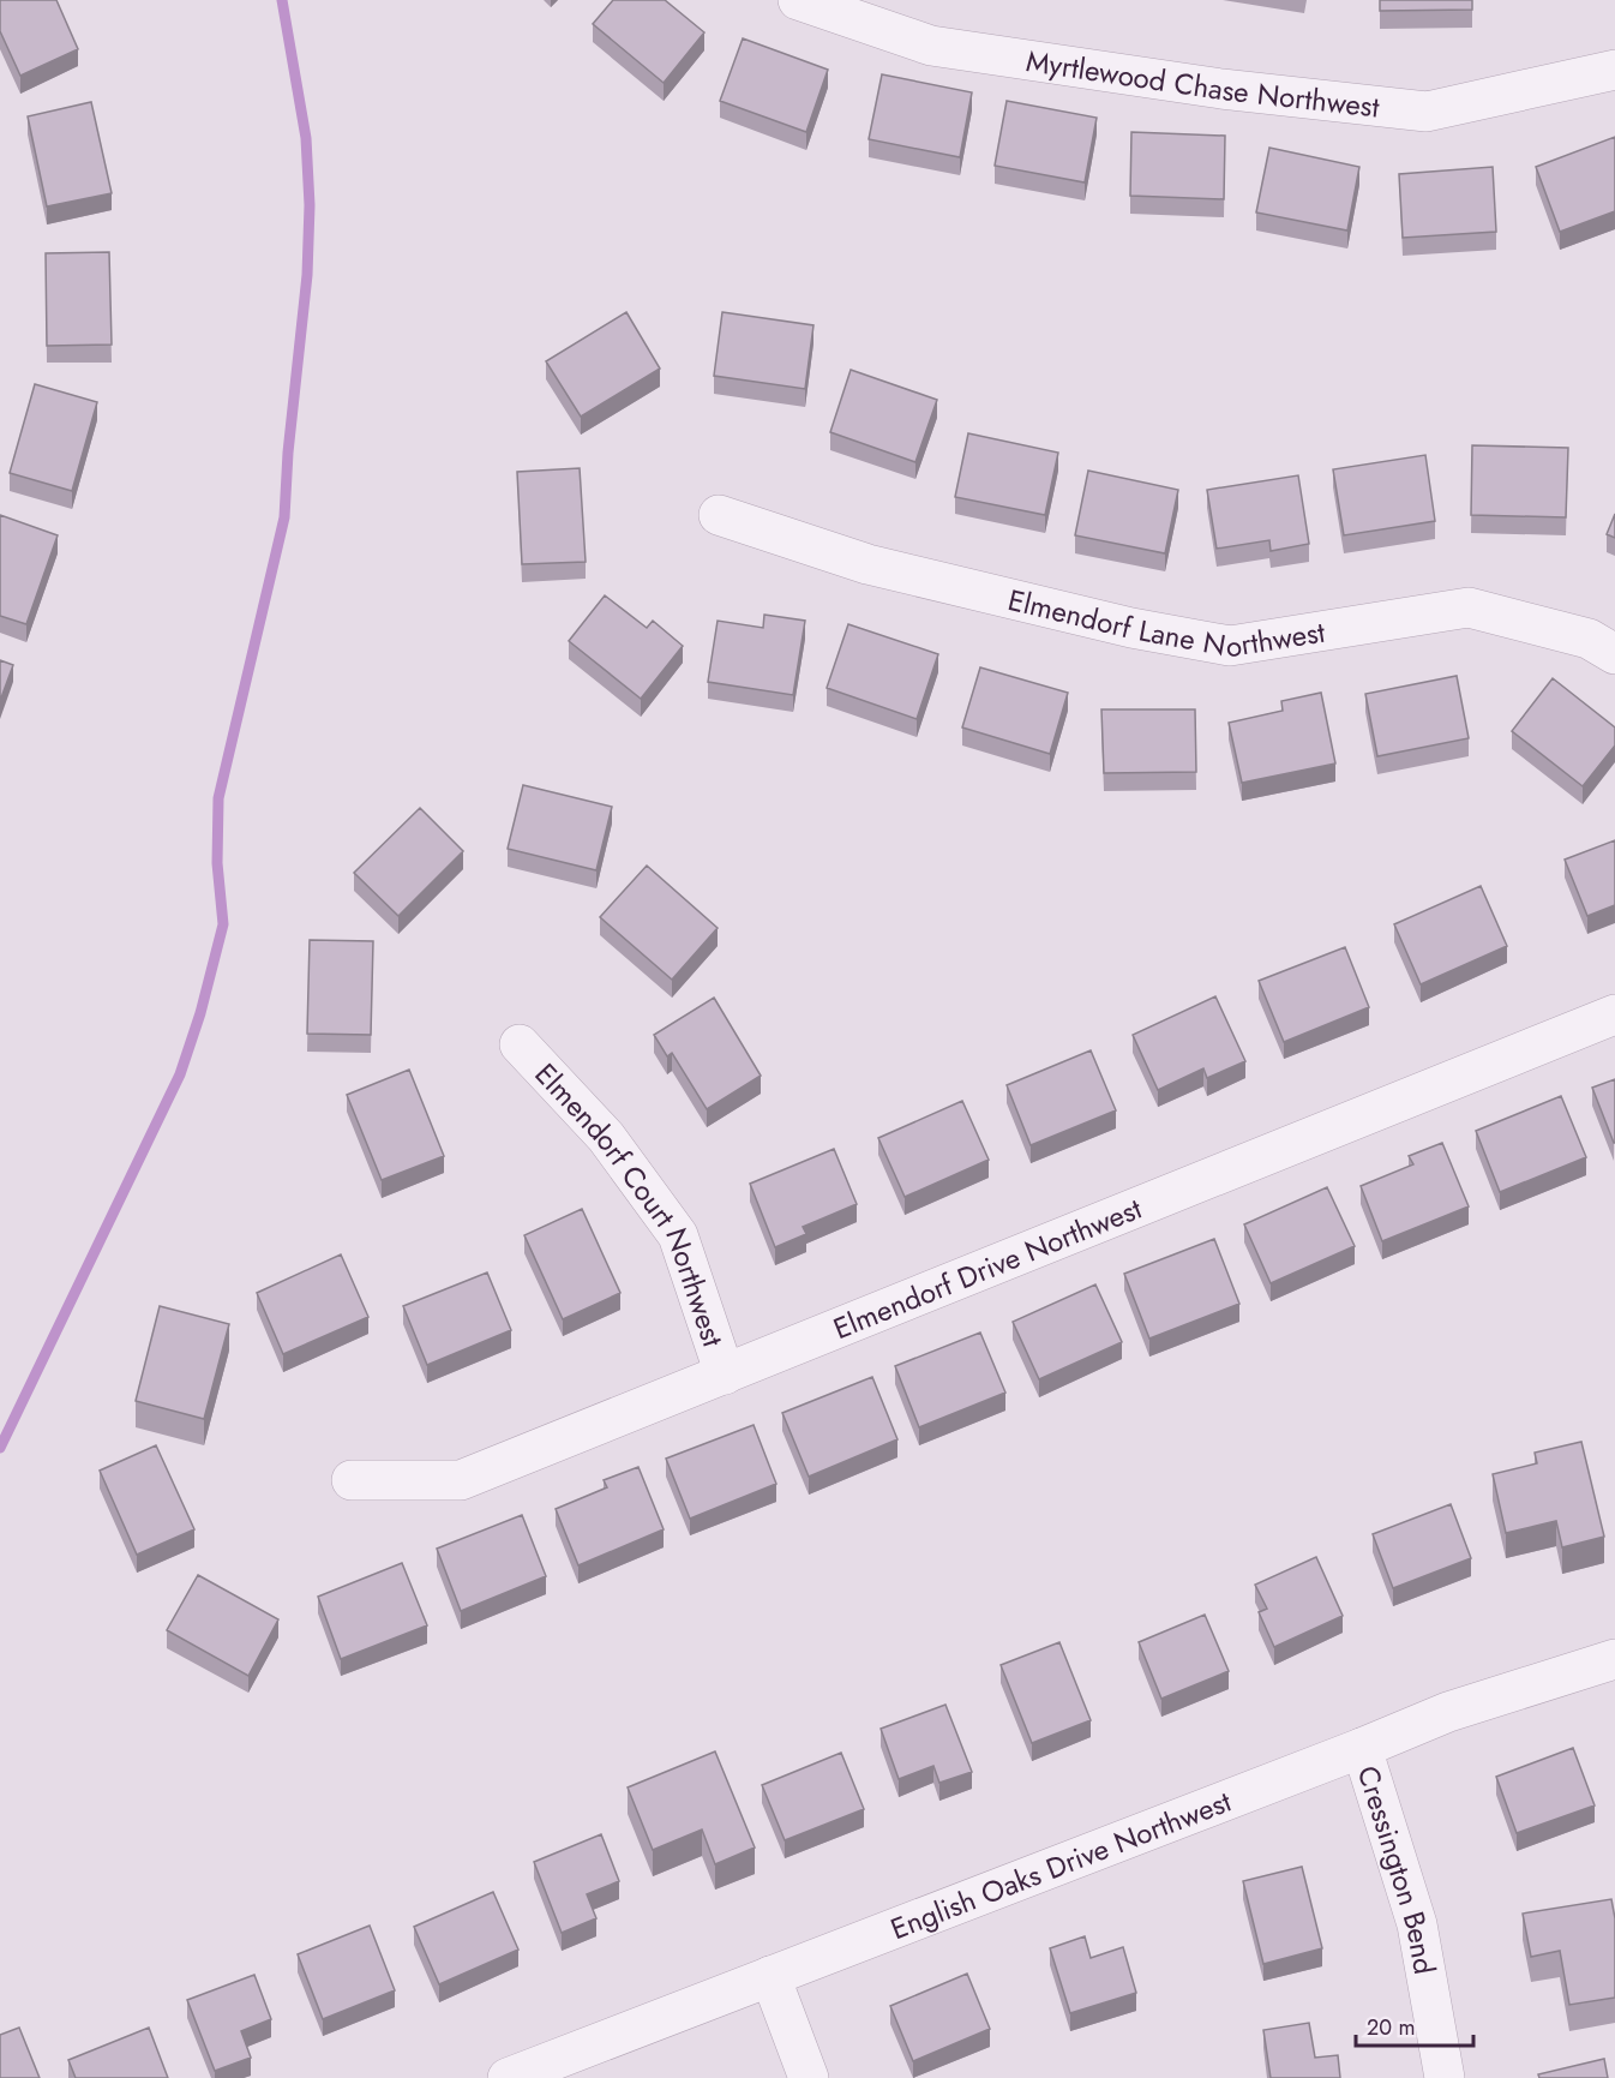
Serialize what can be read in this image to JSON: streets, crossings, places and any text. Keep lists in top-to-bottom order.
{
  "streets": {
    "street": [
      "Myrtlewood Chase Northwest",
      "Elmendorf Lane Northwest",
      "Elmendorf Court Northwest",
      "Elmendorf Drive Northwest",
      "English Oaks Drive Northwest",
      "Cressington Bend"
    ]
  },
  "crossings": [
    ["Elmendorf Court Northwest", "Elmendorf Drive Northwest"],
    ["English Oaks Drive Northwest", "Cressington Bend"]
  ],
  "scale_bar": "20 m"
}
